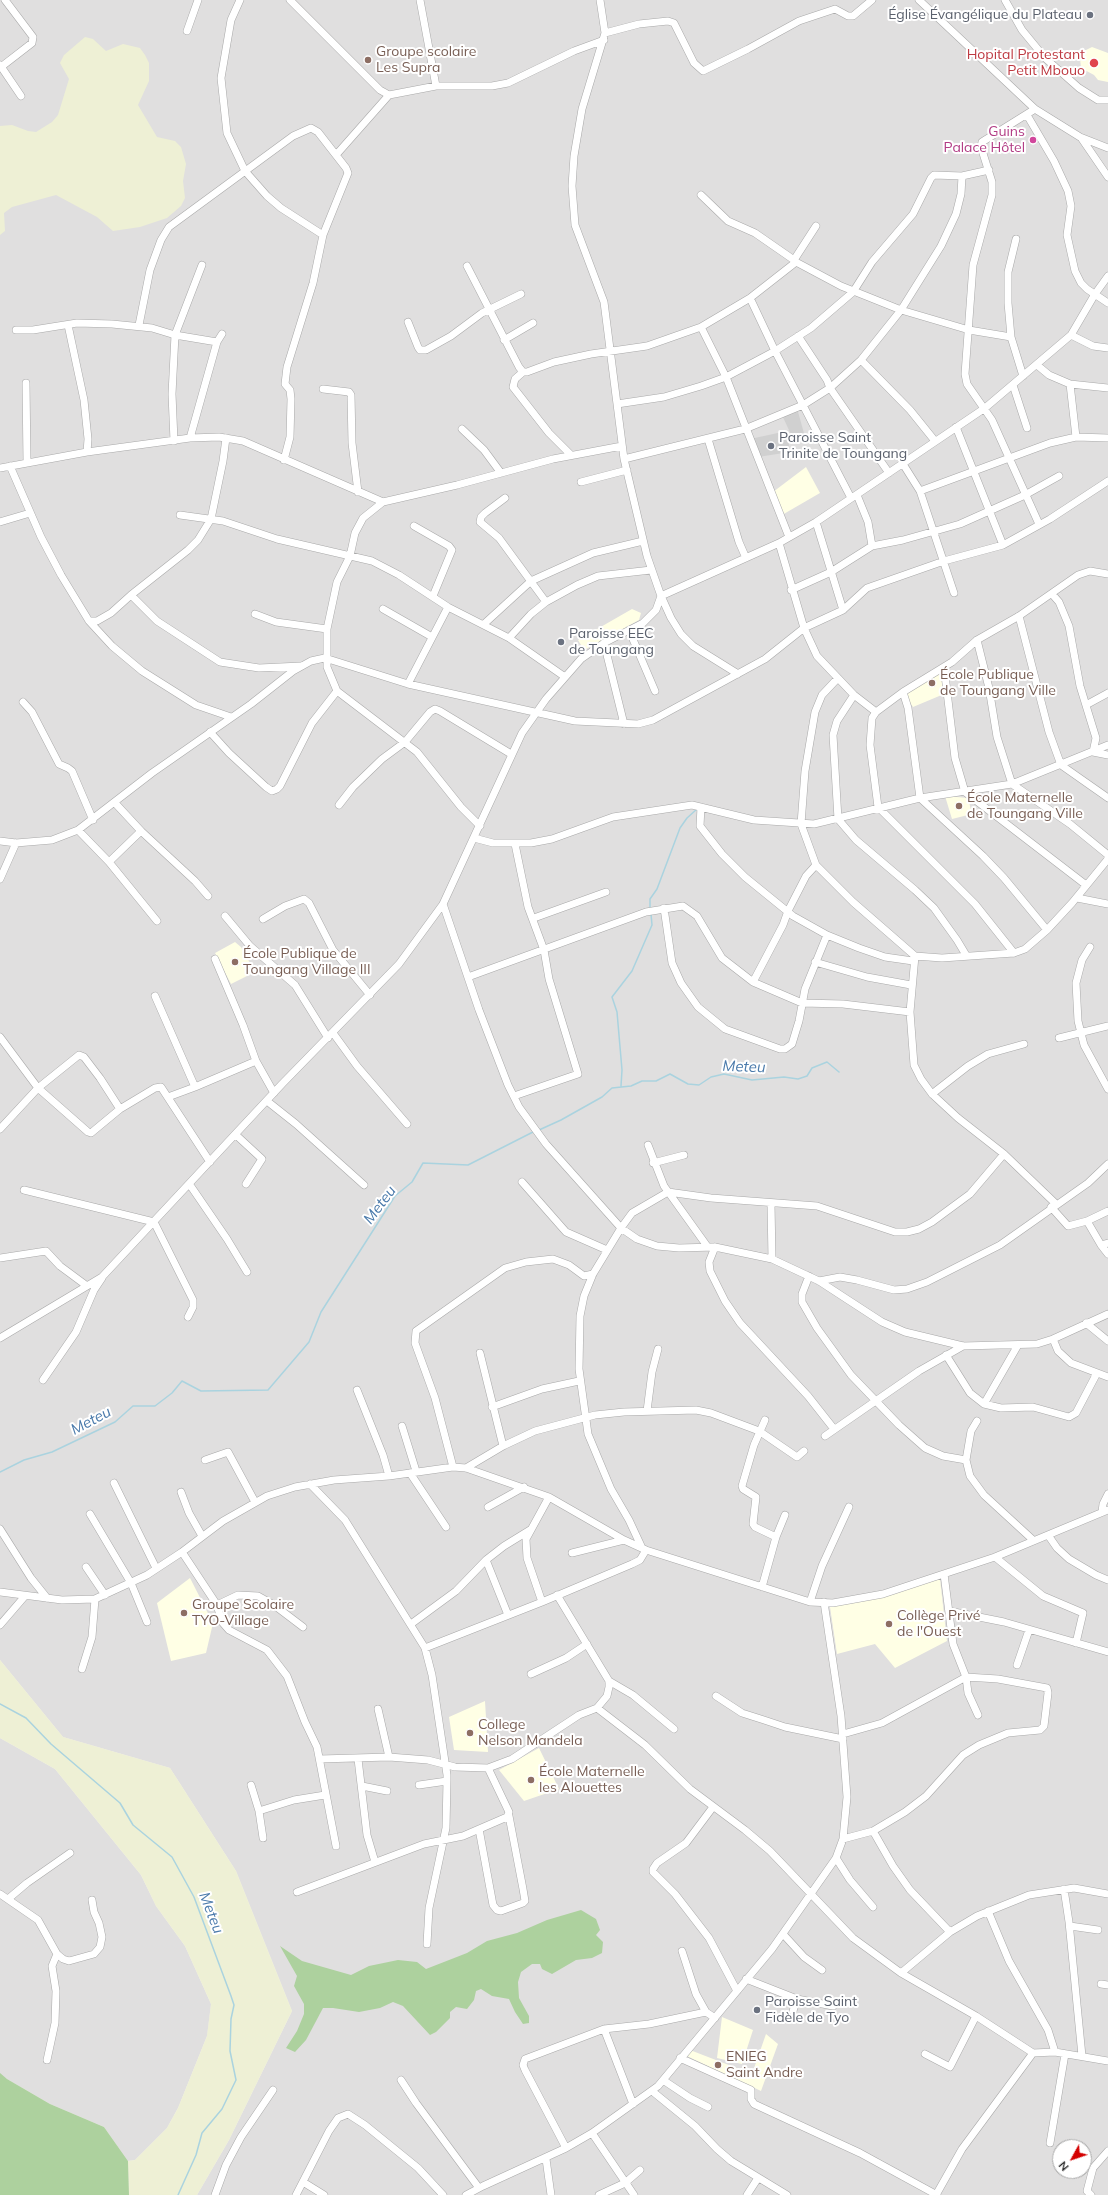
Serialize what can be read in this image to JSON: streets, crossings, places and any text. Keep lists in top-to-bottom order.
{
  "water": ["Meteu"],
  "places": [
    "Église Évangélique du Plateau",
    "Groupe scolaire Les Supra",
    "Hopital Protestant Petit Mbouo",
    "Guins Palace Hôtel",
    "Paroisse Saint Trinite de Toungang",
    "Paroisse EEC de Toungang",
    "École Publique de Toungang Ville",
    "École Maternelle de Toungang Ville",
    "École Publique de Toungang Village III",
    "Groupe Scolaire TYO-Village",
    "Collège Privé de l'Ouest",
    "College Nelson Mandela",
    "École Maternelle les Alouettes",
    "Paroisse Saint Fidèle de Tyo",
    "ENIEG Saint Andre"
  ],
  "north": "bottom left"
}
